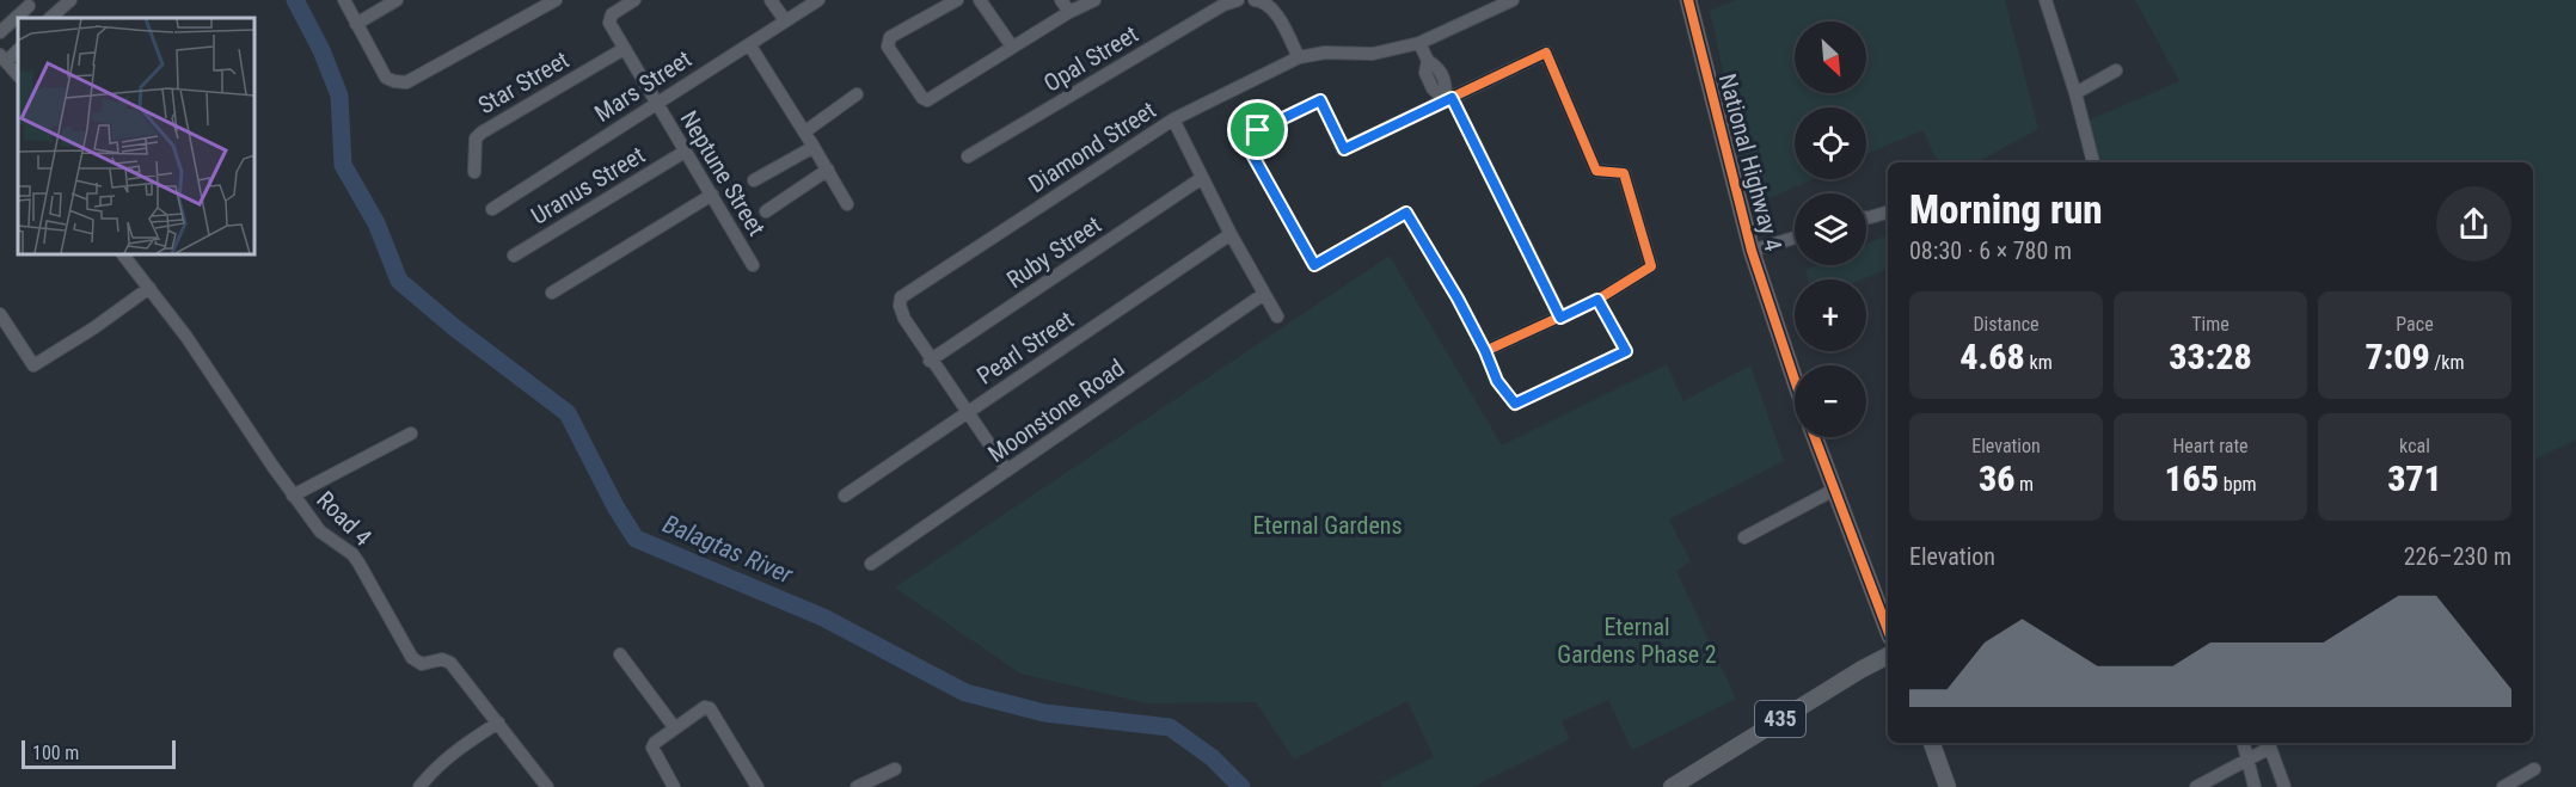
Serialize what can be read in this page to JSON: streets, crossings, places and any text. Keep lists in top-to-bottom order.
{
  "streets": {
    "main road": ["National Highway 4", "435"],
    "street": [
      "Opal Street",
      "Star Street",
      "Mars Street",
      "Diamond Street",
      "Neptune Street",
      "Uranus Street",
      "Ruby Street",
      "Pearl Street",
      "Moonstone Road",
      "Road 4"
    ]
  },
  "crossings": [
    ["Star Street", "Neptune Street"],
    ["Mars Street", "Neptune Street"],
    ["Diamond Street", "Ruby Street"],
    ["Diamond Street", "Pearl Street"],
    ["Diamond Street", "Moonstone Road"],
    ["Neptune Street", "Uranus Street"]
  ],
  "water": ["Balagtas River"],
  "parks": ["Eternal Gardens", "Eternal Gardens Phase 2"],
  "scale_bar": "100 m",
  "north": "bottom right",
  "page": {
    "map_buttons": ["+", "−"],
    "heading": ["Morning run", "08:30 · 6 × 780 m"],
    "stats": [
      ["Distance", "4.68 km"],
      ["Time", "33:28"],
      ["Pace", "7:09 /km"],
      ["Elevation", "36 m"],
      ["Heart rate", "165 bpm"],
      ["kcal", "371"]
    ],
    "chart": ["Elevation", "226–230 m"],
    "scale": "100 m"
  }
}
